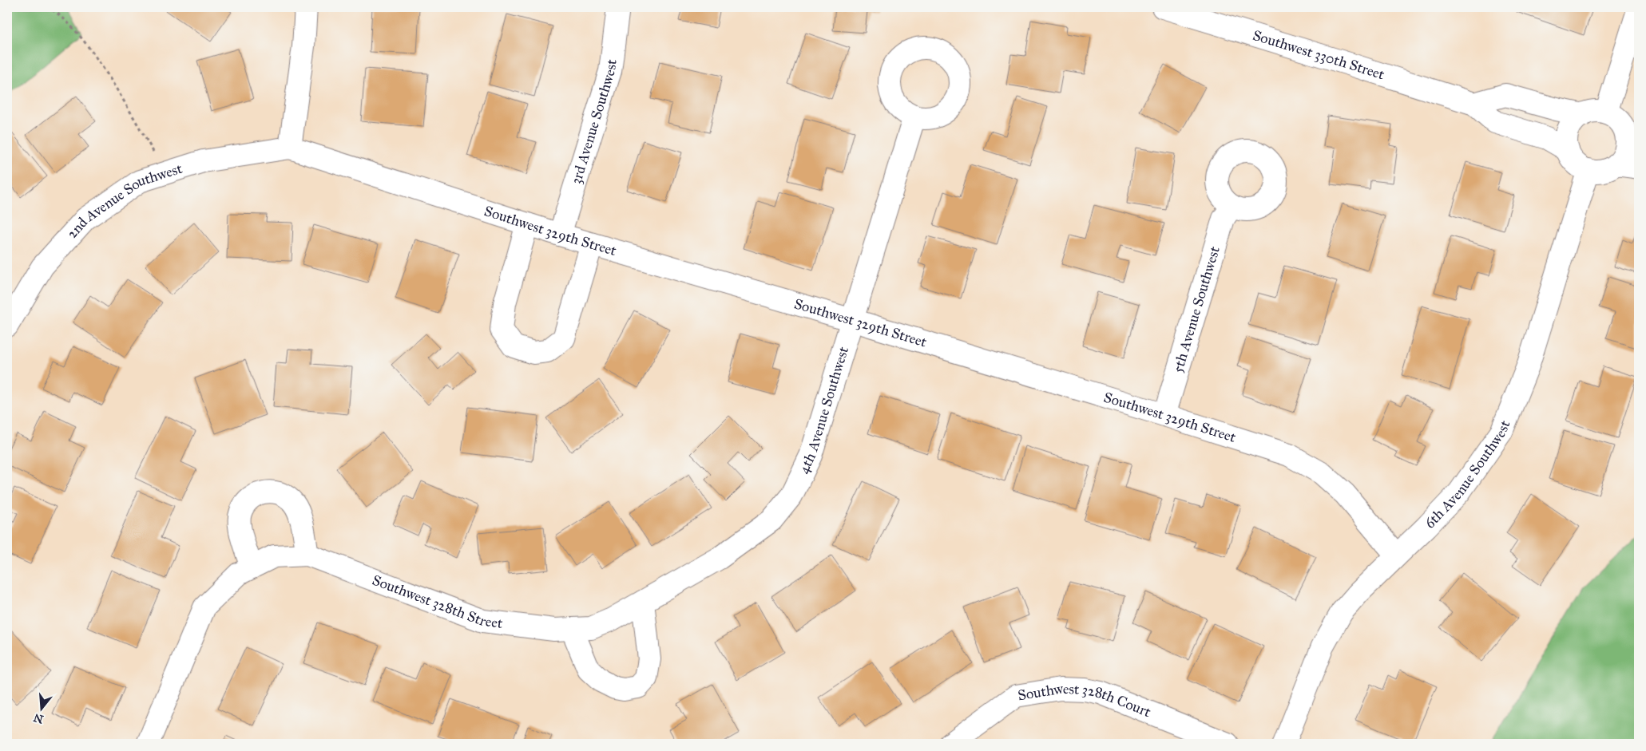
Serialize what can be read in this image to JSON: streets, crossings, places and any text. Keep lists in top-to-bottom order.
{
  "streets": {
    "street": [
      "Southwest 330th Street",
      "3rd Avenue Southwest",
      "2nd Avenue Southwest",
      "Southwest 329th Street",
      "5th Avenue Southwest",
      "4th Avenue Southwest",
      "6th Avenue Southwest",
      "Southwest 328th Street",
      "Southwest 328th Court"
    ]
  },
  "crossings": [
    ["Southwest 330th Street", "6th Avenue Southwest"],
    ["3rd Avenue Southwest", "Southwest 329th Street"],
    ["2nd Avenue Southwest", "Southwest 329th Street"],
    ["Southwest 329th Street", "5th Avenue Southwest"],
    ["Southwest 329th Street", "4th Avenue Southwest"],
    ["Southwest 329th Street", "6th Avenue Southwest"],
    ["4th Avenue Southwest", "Southwest 328th Street"]
  ],
  "north": "bottom"
}
